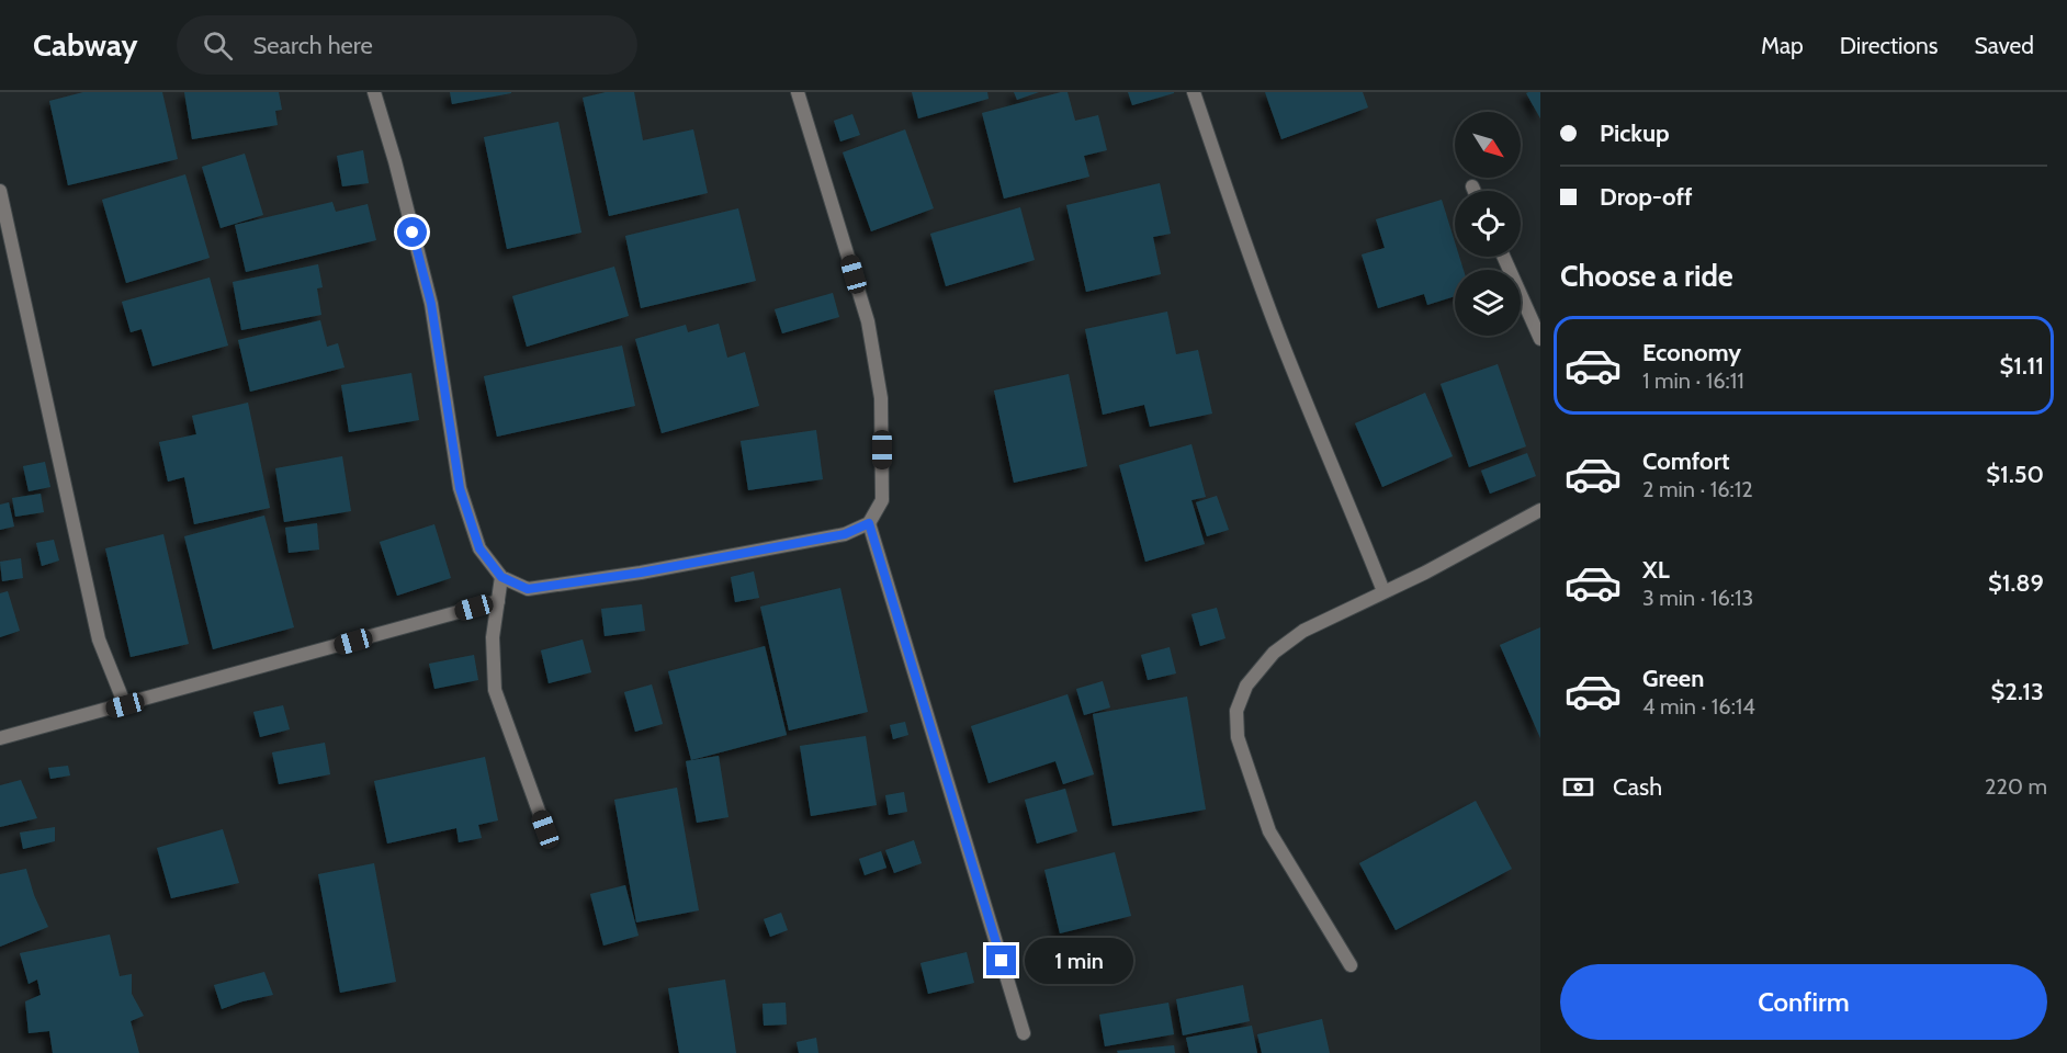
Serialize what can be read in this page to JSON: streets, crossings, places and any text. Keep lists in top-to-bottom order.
{
  "north": "bottom right",
  "page": {
    "header": "Cabway",
    "search": "Search here",
    "nav": ["Map", "Directions", "Saved"],
    "banner": ["Pickup", "Drop-off"],
    "heading": "Choose a ride",
    "list": [
      {
        "name": "Economy",
        "note": "1 min · 16:11",
        "value": "$1.11"
      },
      {
        "name": "Comfort",
        "note": "2 min · 16:12",
        "value": "$1.50"
      },
      {
        "name": "XL",
        "note": "3 min · 16:13",
        "value": "$1.89"
      },
      {
        "name": "Green",
        "note": "4 min · 16:14",
        "value": "$2.13"
      }
    ],
    "pay": ["Cash", "220 m"],
    "bubble": "1 min",
    "buttons": "Confirm"
  }
}
